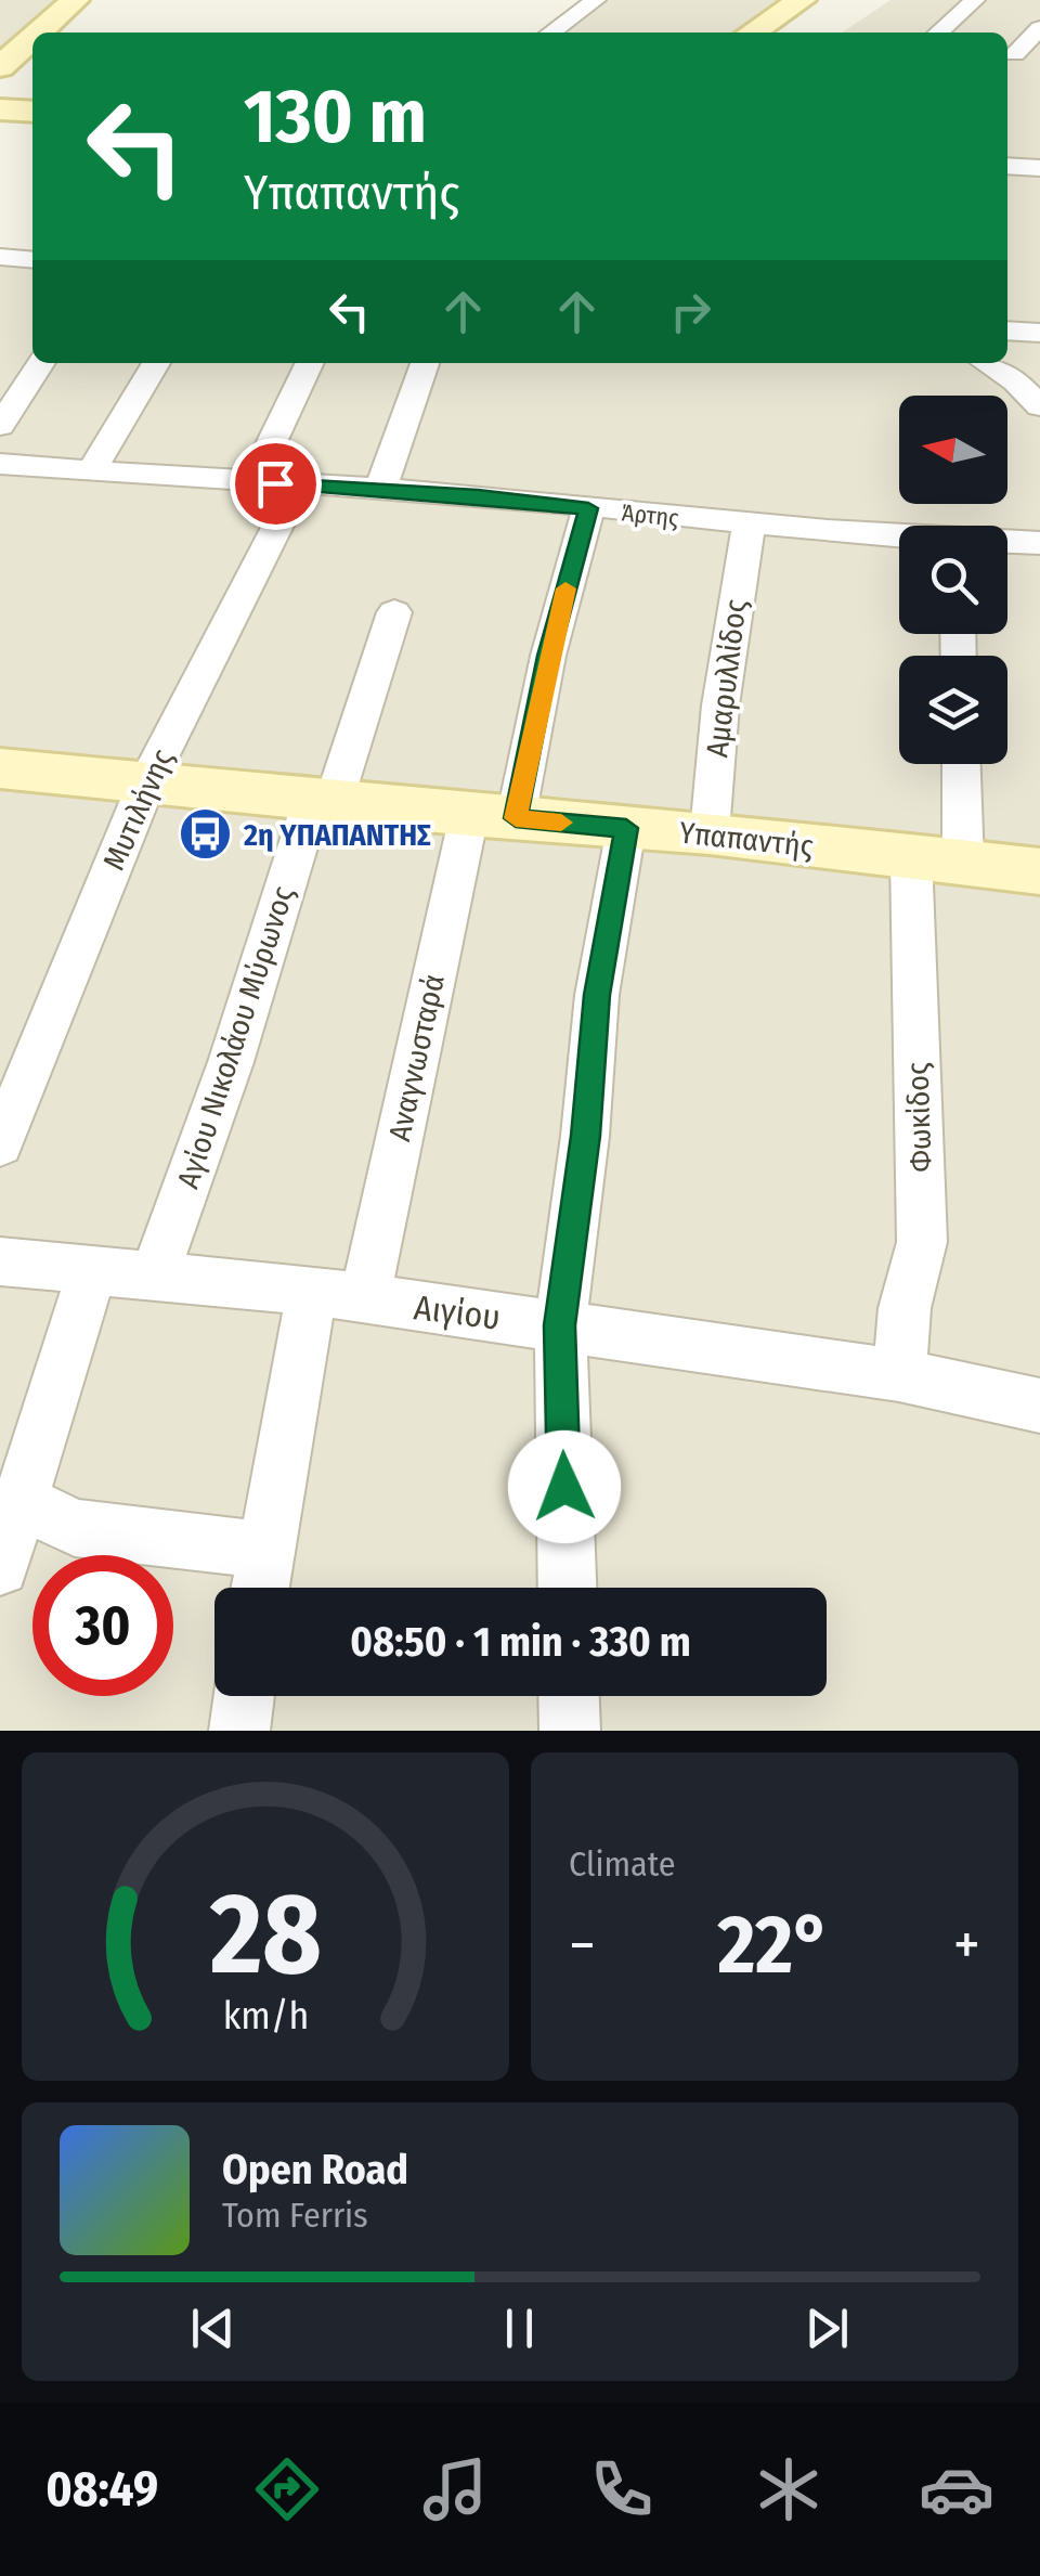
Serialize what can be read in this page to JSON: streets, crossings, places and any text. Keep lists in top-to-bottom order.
{
  "streets": {
    "street": [
      "Άρτης",
      "Αμαρυλλίδος",
      "Μυτιλήνης",
      "Υπαπαντής",
      "Αγίου Νικολάου Μύρωνος",
      "Αναγνωσταρά",
      "Φωκίδος",
      "Αιγίου"
    ]
  },
  "crossings": [
    ["Άρτης", "Αμαρυλλίδος"],
    ["Άρτης", "Μυτιλήνης"],
    ["Άρτης", "Αναγνωσταρά"],
    ["Αμαρυλλίδος", "Υπαπαντής"],
    ["Μυτιλήνης", "Υπαπαντής"],
    ["Υπαπαντής", "Αγίου Νικολάου Μύρωνος"],
    ["Υπαπαντής", "Αναγνωσταρά"],
    ["Υπαπαντής", "Φωκίδος"],
    ["Αγίου Νικολάου Μύρωνος", "Αιγίου"],
    ["Αναγνωσταρά", "Αιγίου"],
    ["Φωκίδος", "Αιγίου"]
  ],
  "places": {
    "bus stop": ["2η ΥΠΑΠΑΝΤΗΣ"]
  },
  "north": "left",
  "page": {
    "turn": ["130 m", "Υπαπαντής"],
    "limit": "30",
    "trip": "08:50 · 1 min · 330 m",
    "tile": "Climate",
    "heat": ["−", "22°", "+"],
    "song": ["Open Road", "Tom Ferris"],
    "tabs": "08:49",
    "gauge": ["28", "km/h"]
  }
}
